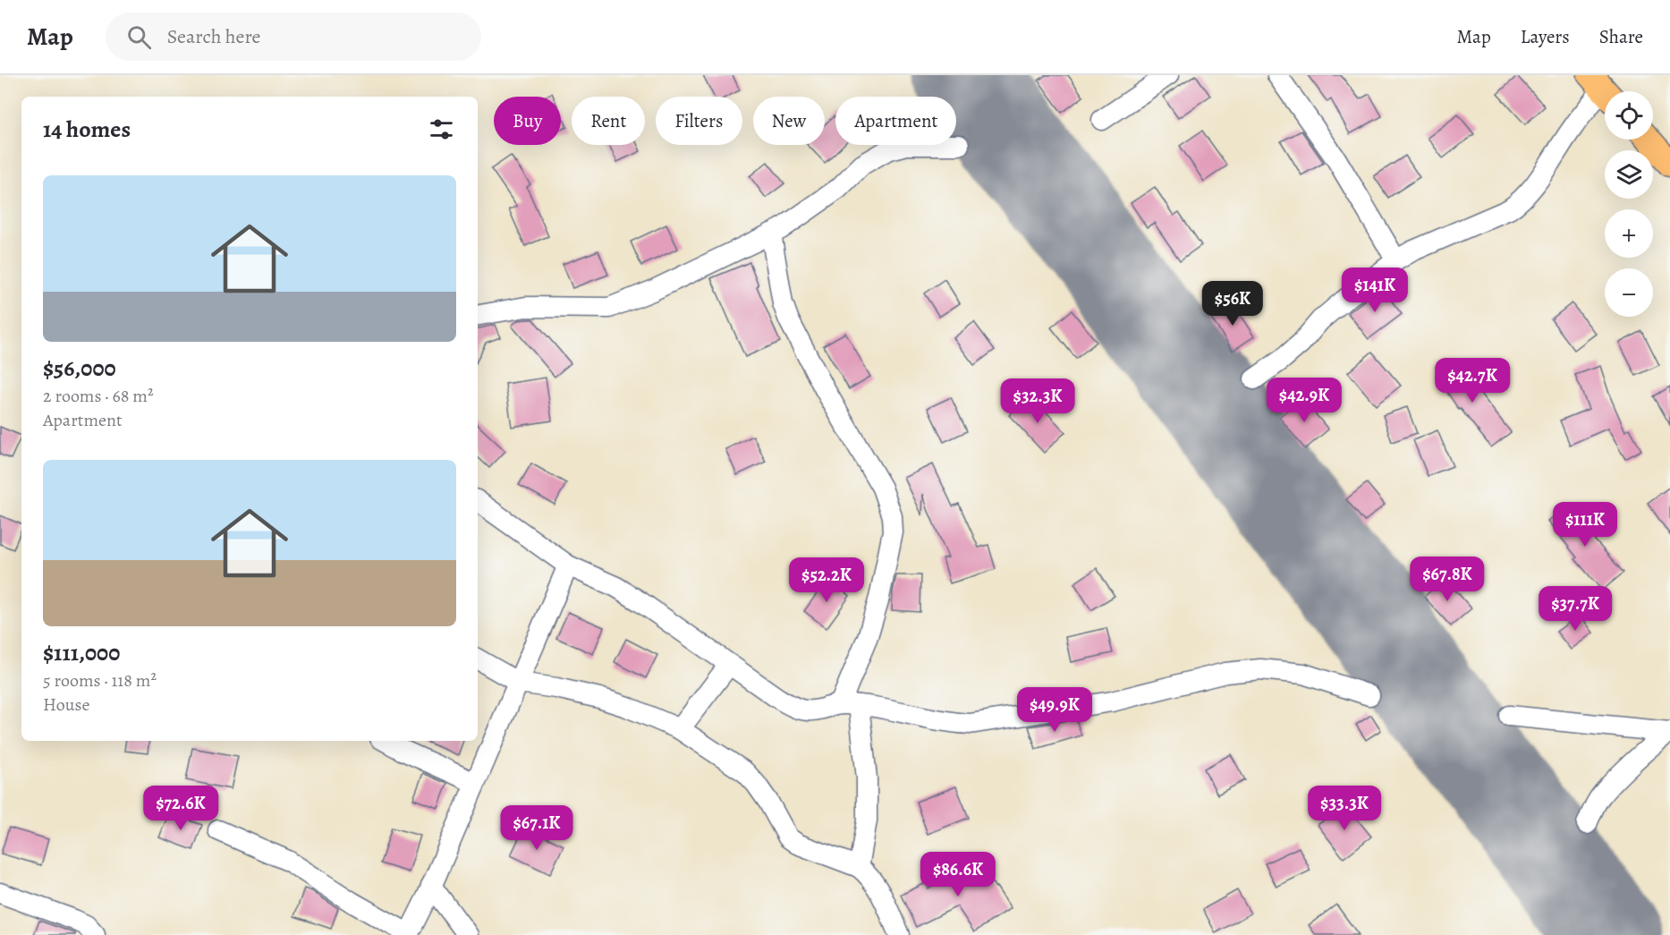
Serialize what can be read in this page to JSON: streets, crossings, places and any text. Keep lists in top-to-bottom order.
{
  "page": {
    "header": "Map",
    "search": "Search here",
    "nav": ["Map", "Layers", "Share"],
    "map_buttons": ["+", "−"],
    "chip": [
      "Buy",
      "Rent",
      "Filters",
      "New",
      "Apartment"
    ],
    "heading": "14 homes",
    "list": [
      {
        "name": "$56,000",
        "note": "2 rooms · 68 m² · Apartment"
      },
      {
        "name": "$111,000",
        "note": "5 rooms · 118 m² · House"
      }
    ],
    "price": [
      "$141K",
      "$56K",
      "$42.7K",
      "$42.9K",
      "$32.3K",
      "$111K",
      "$67.8K",
      "$52.2K",
      "$37.7K",
      "$49.9K",
      "$72.6K",
      "$33.3K",
      "$67.1K",
      "$86.6K"
    ]
  }
}
